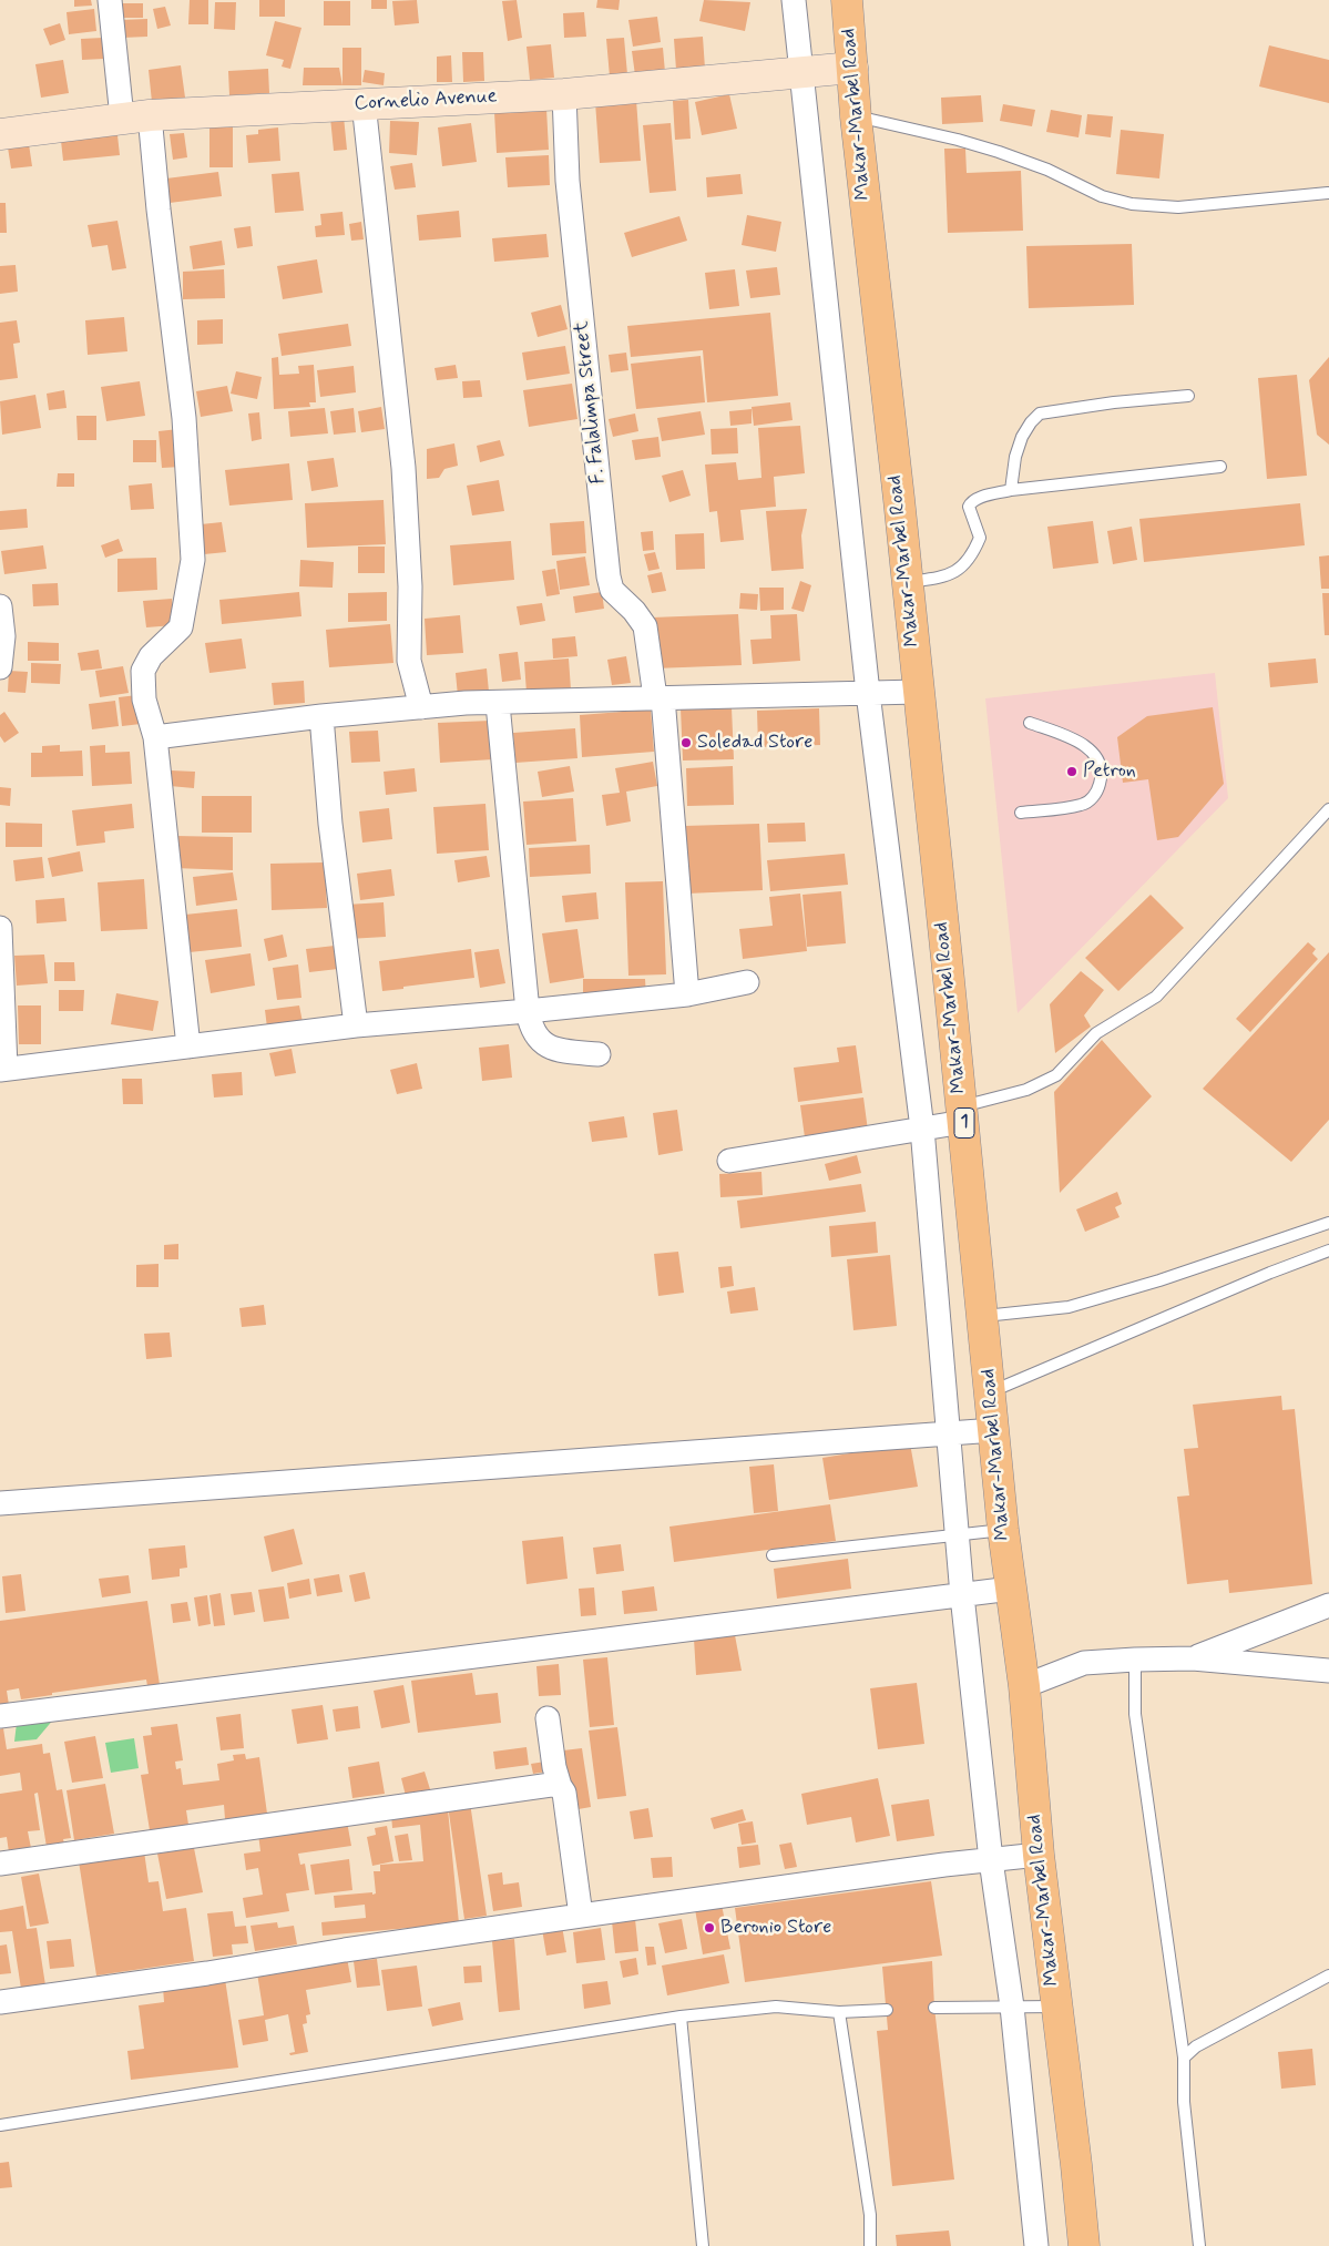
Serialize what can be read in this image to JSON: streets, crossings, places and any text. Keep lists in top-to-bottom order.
{
  "streets": {
    "main road": ["Makar-Marbel Road", "1"],
    "street": ["Cornelio Avenue", "F. Falalimpa Street"]
  },
  "crossings": [
    ["Cornelio Avenue", "Makar-Marbel Road"],
    ["Cornelio Avenue", "F. Falalimpa Street"]
  ],
  "places": ["Soledad Store", "Petron", "Beronio Store"]
}
